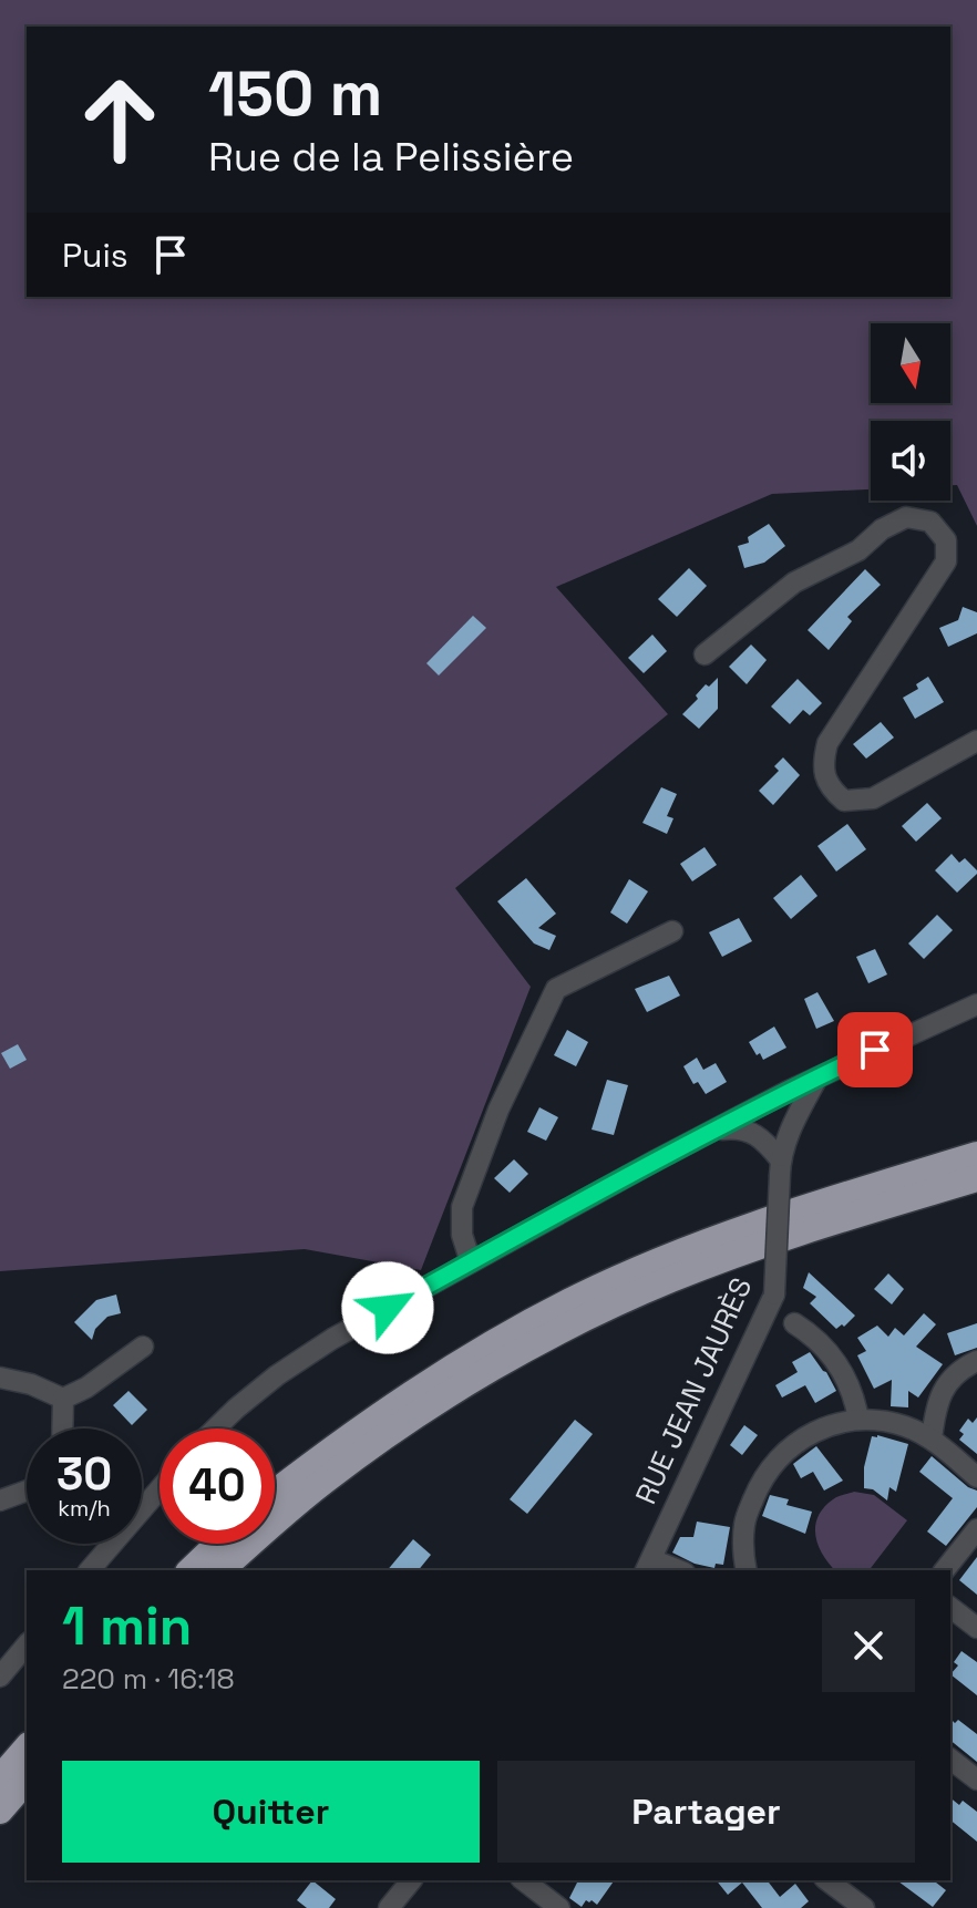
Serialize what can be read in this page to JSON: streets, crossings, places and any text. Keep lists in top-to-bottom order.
{
  "streets": {
    "street": ["RUE JEAN JAURÈS"]
  },
  "north": "bottom",
  "page": {
    "turn": ["150 m", "Rue de la Pelissière"],
    "then": "Puis",
    "speed": "30 km/h",
    "limit": "40",
    "heading": ["1 min", "220 m · 16:18"],
    "buttons": ["Quitter", "Partager"]
  }
}
